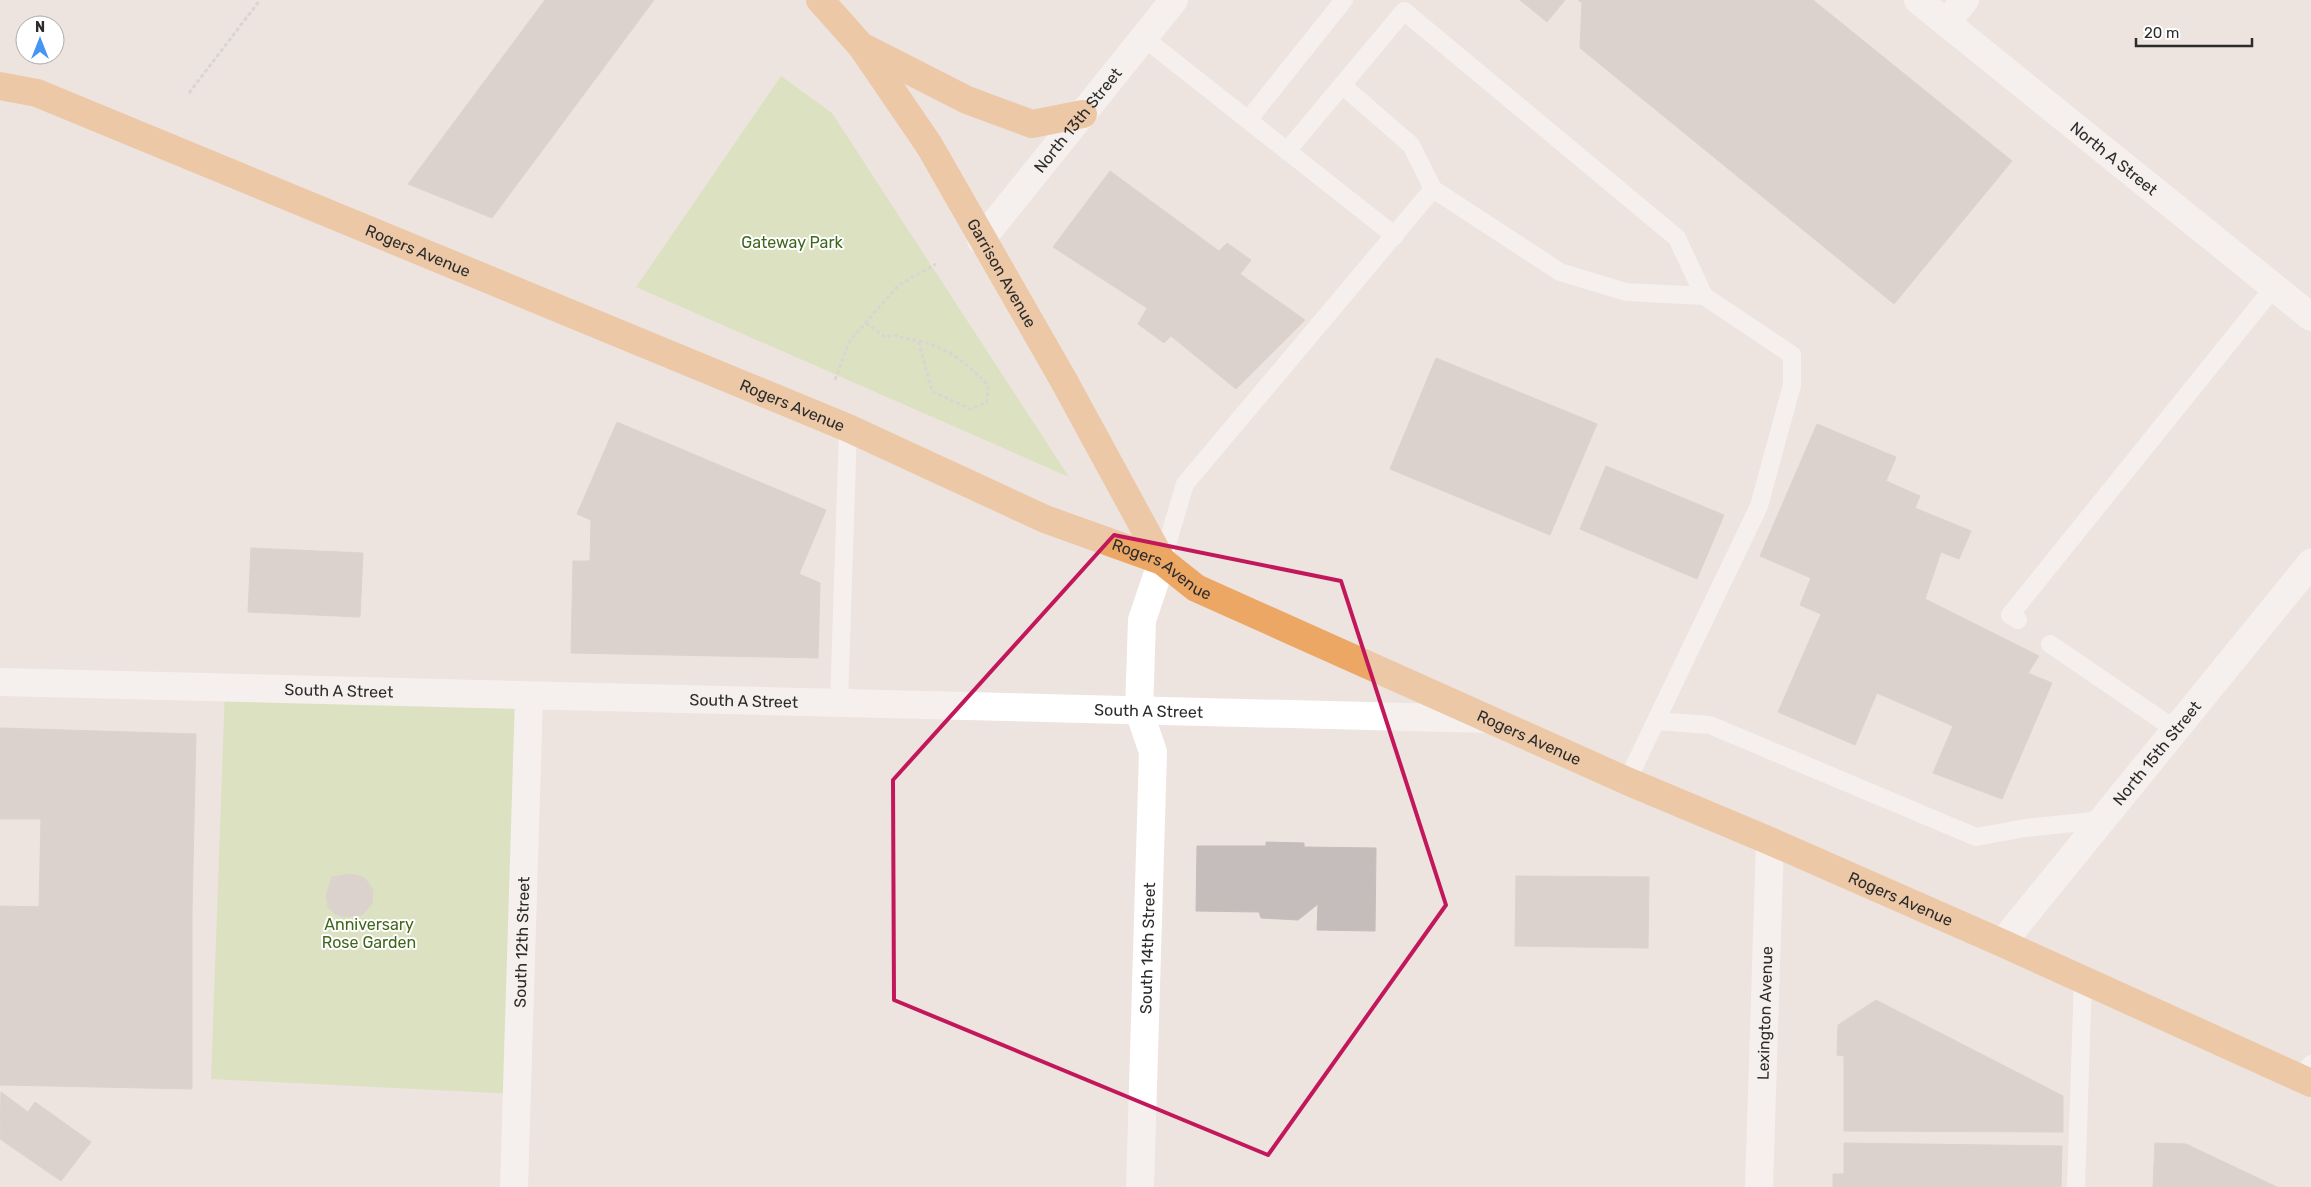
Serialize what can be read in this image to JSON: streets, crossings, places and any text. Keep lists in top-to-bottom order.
{
  "streets": {
    "main road": ["Rogers Avenue", "Garrison Avenue"],
    "street": [
      "North 13th Street",
      "North A Street",
      "South A Street",
      "North 15th Street",
      "South 12th Street",
      "South 14th Street",
      "Lexington Avenue"
    ]
  },
  "crossings": [
    ["North 13th Street", "Garrison Avenue"],
    ["Rogers Avenue", "Garrison Avenue"],
    ["Rogers Avenue", "South A Street"],
    ["Rogers Avenue", "North 15th Street"],
    ["Rogers Avenue", "Lexington Avenue"],
    ["South A Street", "South 12th Street"],
    ["South A Street", "South 14th Street"]
  ],
  "parks": ["Gateway Park", "Anniversary Rose Garden"],
  "scale_bar": "20 m",
  "north": "top"
}
